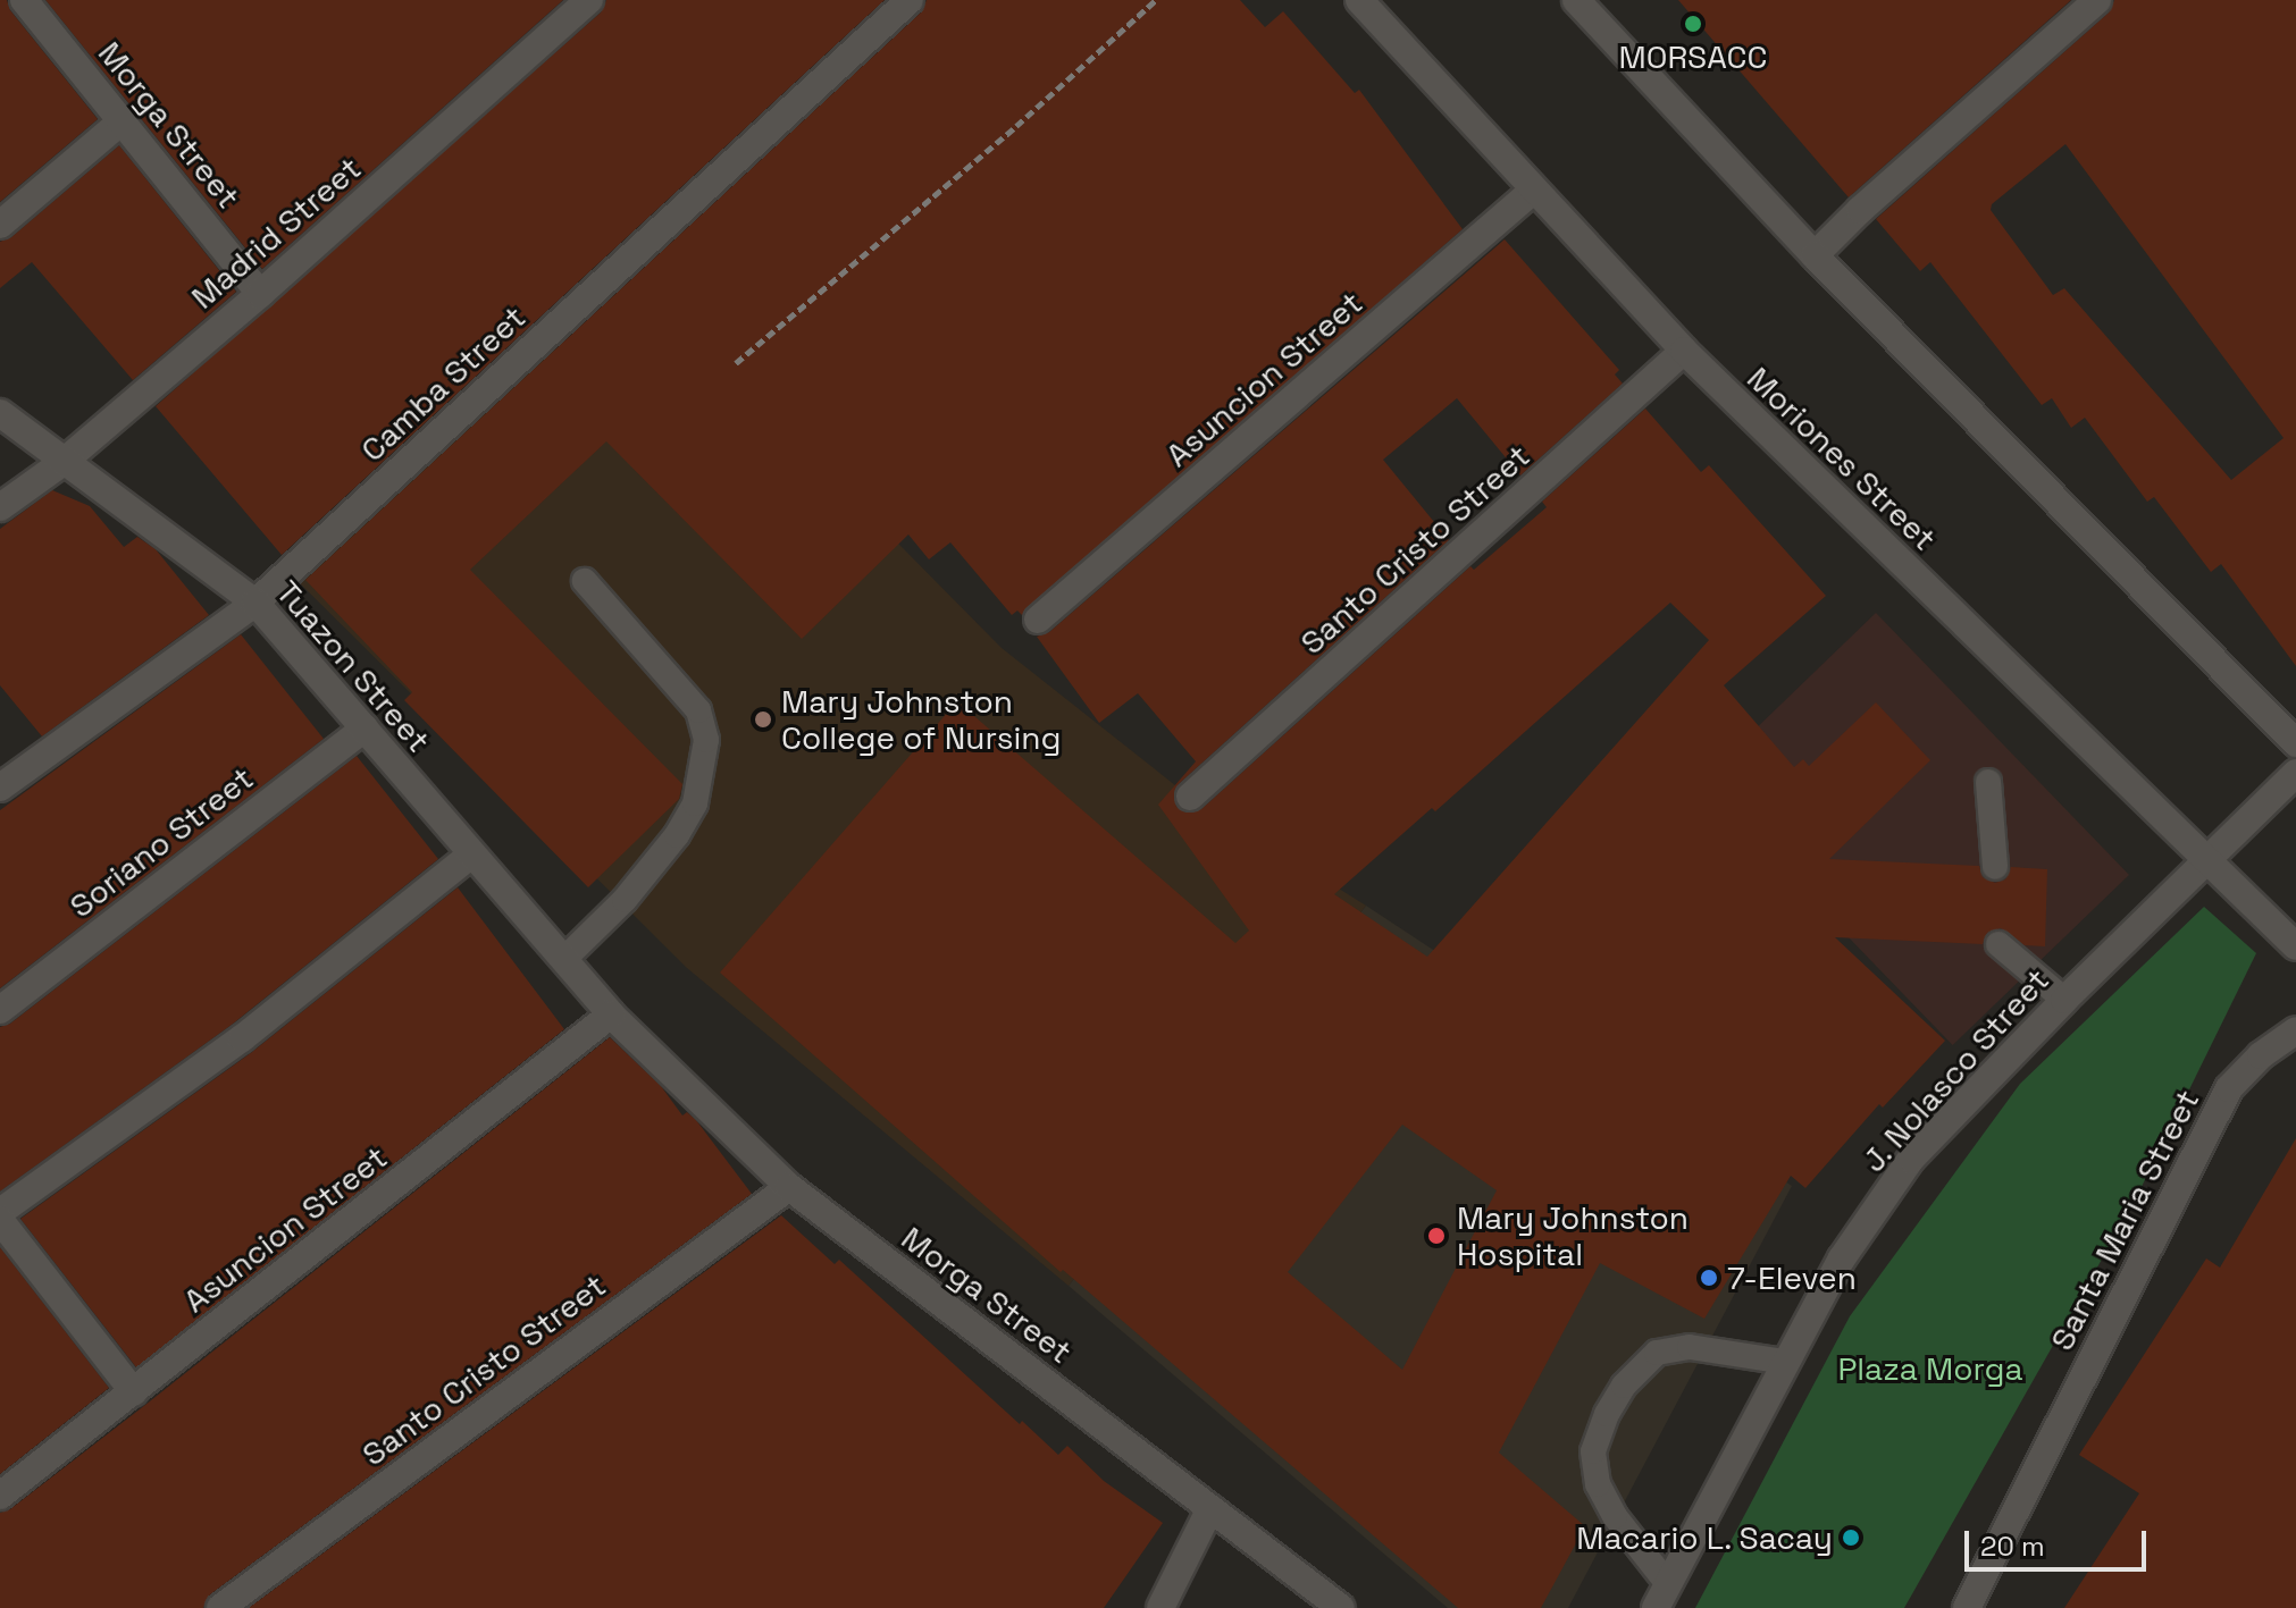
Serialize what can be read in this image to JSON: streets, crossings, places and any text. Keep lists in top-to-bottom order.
{
  "streets": {
    "street": [
      "Morga Street",
      "Madrid Street",
      "Asuncion Street",
      "Camba Street",
      "Moriones Street",
      "Santo Cristo Street",
      "Tuazon Street",
      "Soriano Street",
      "J. Nolasco Street",
      "Santa Maria Street"
    ]
  },
  "crossings": [
    ["Morga Street", "Madrid Street"],
    ["Morga Street", "Asuncion Street"],
    ["Morga Street", "Santo Cristo Street"],
    ["Morga Street", "Tuazon Street"],
    ["Madrid Street", "Tuazon Street"],
    ["Asuncion Street", "Moriones Street"],
    ["Asuncion Street", "Tuazon Street"],
    ["Camba Street", "Tuazon Street"],
    ["Moriones Street", "Santo Cristo Street"],
    ["Moriones Street", "J. Nolasco Street"],
    ["Tuazon Street", "Soriano Street"]
  ],
  "parks": ["Plaza Morga"],
  "places": [
    "MORSACC",
    "Mary Johnston College of Nursing",
    "Mary Johnston Hospital",
    "7-Eleven",
    "Macario L. Sacay"
  ],
  "scale_bar": "20 m"
}
